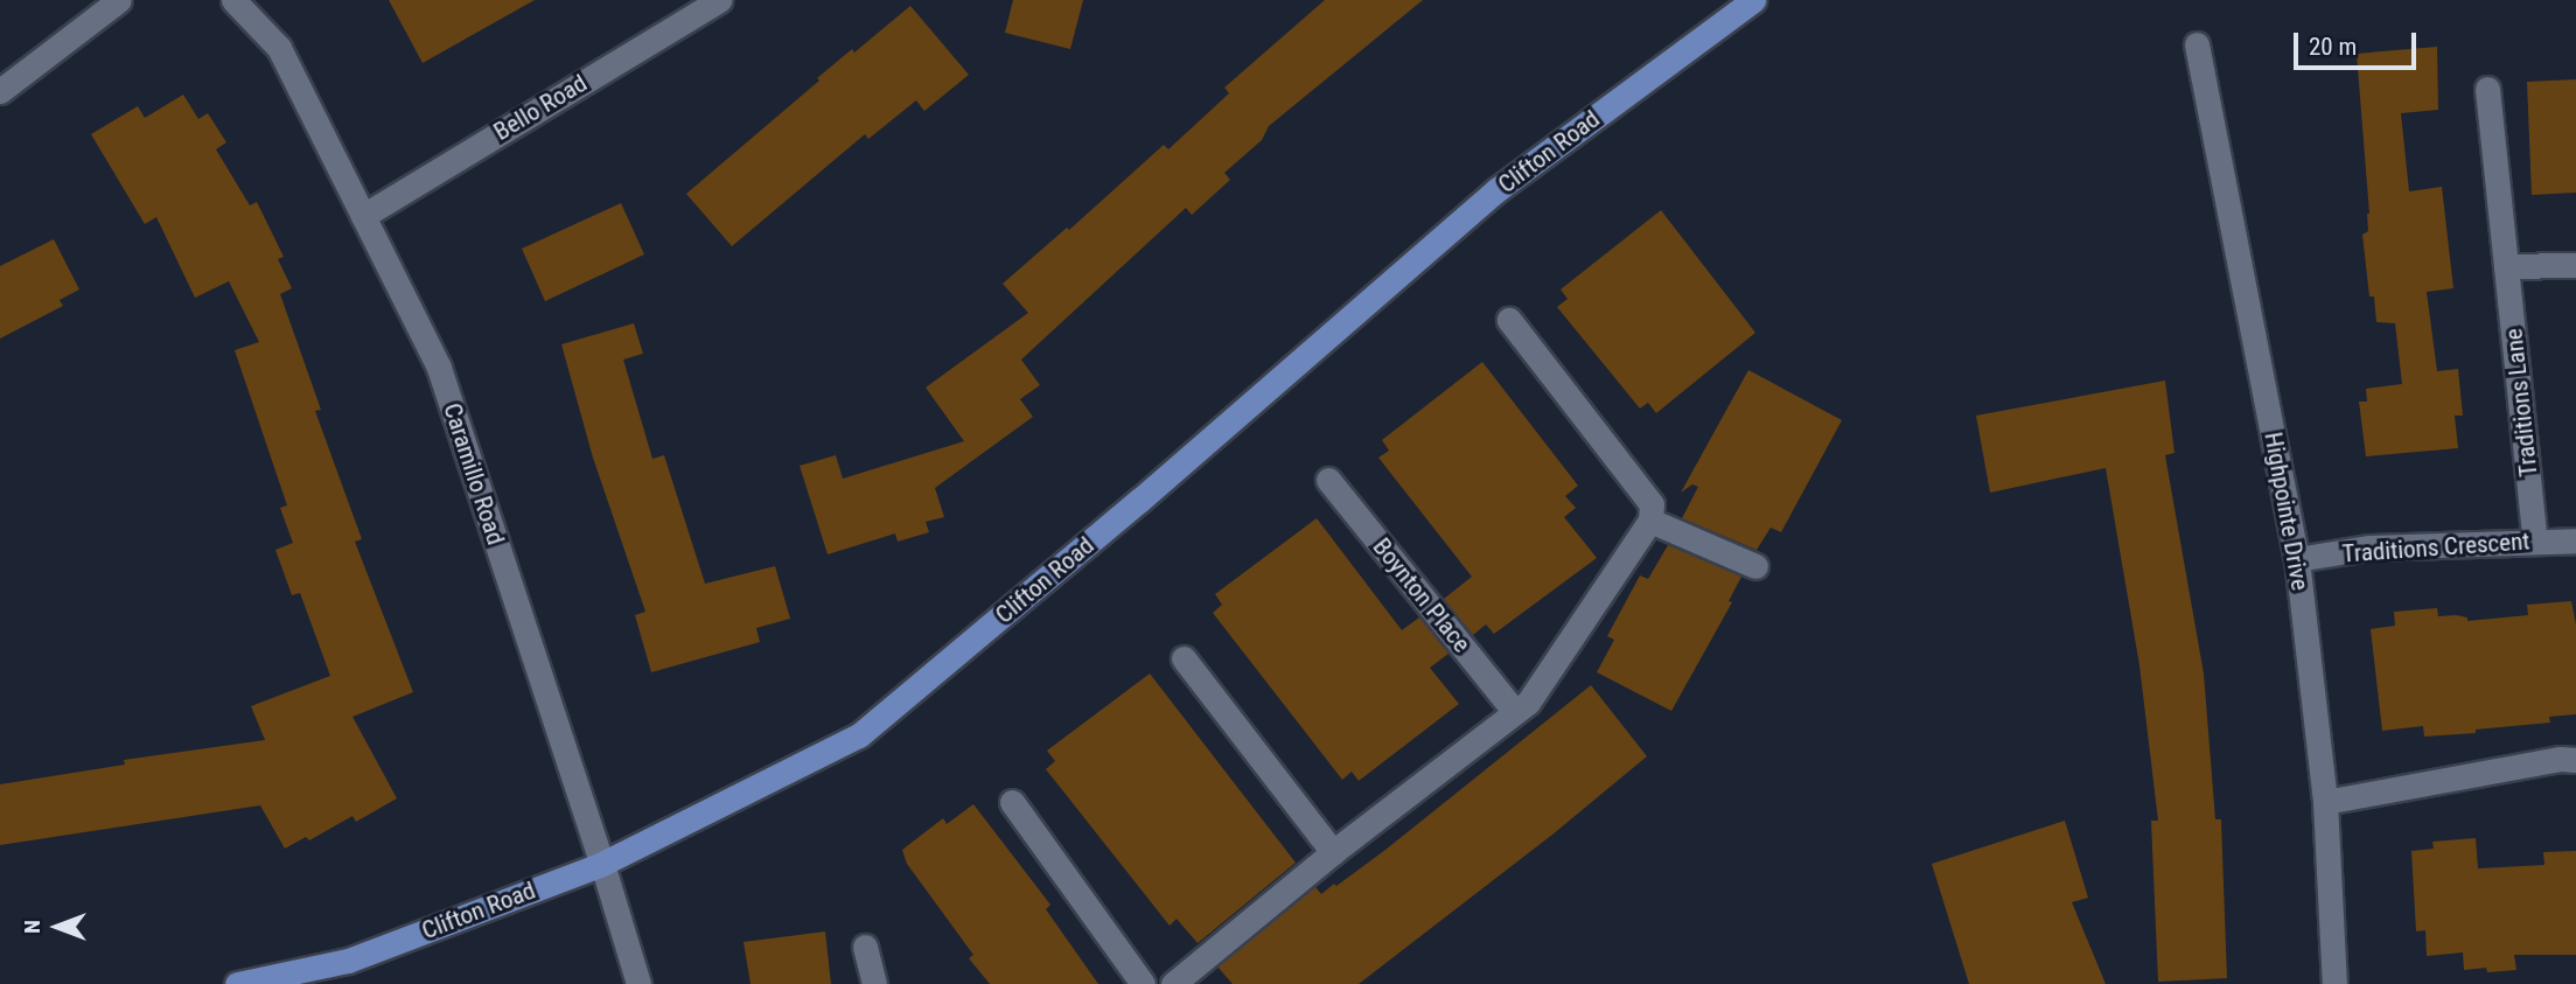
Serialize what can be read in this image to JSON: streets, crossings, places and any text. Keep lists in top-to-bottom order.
{
  "streets": {
    "main road": ["Clifton Road"],
    "street": [
      "Bello Road",
      "Traditions Lane",
      "Caramillo Road",
      "Highpointe Drive",
      "Traditions Crescent",
      "Boynton Place"
    ]
  },
  "crossings": [
    ["Bello Road", "Caramillo Road"],
    ["Clifton Road", "Caramillo Road"],
    ["Traditions Lane", "Traditions Crescent"],
    ["Highpointe Drive", "Traditions Crescent"]
  ],
  "scale_bar": "20 m",
  "north": "left"
}
